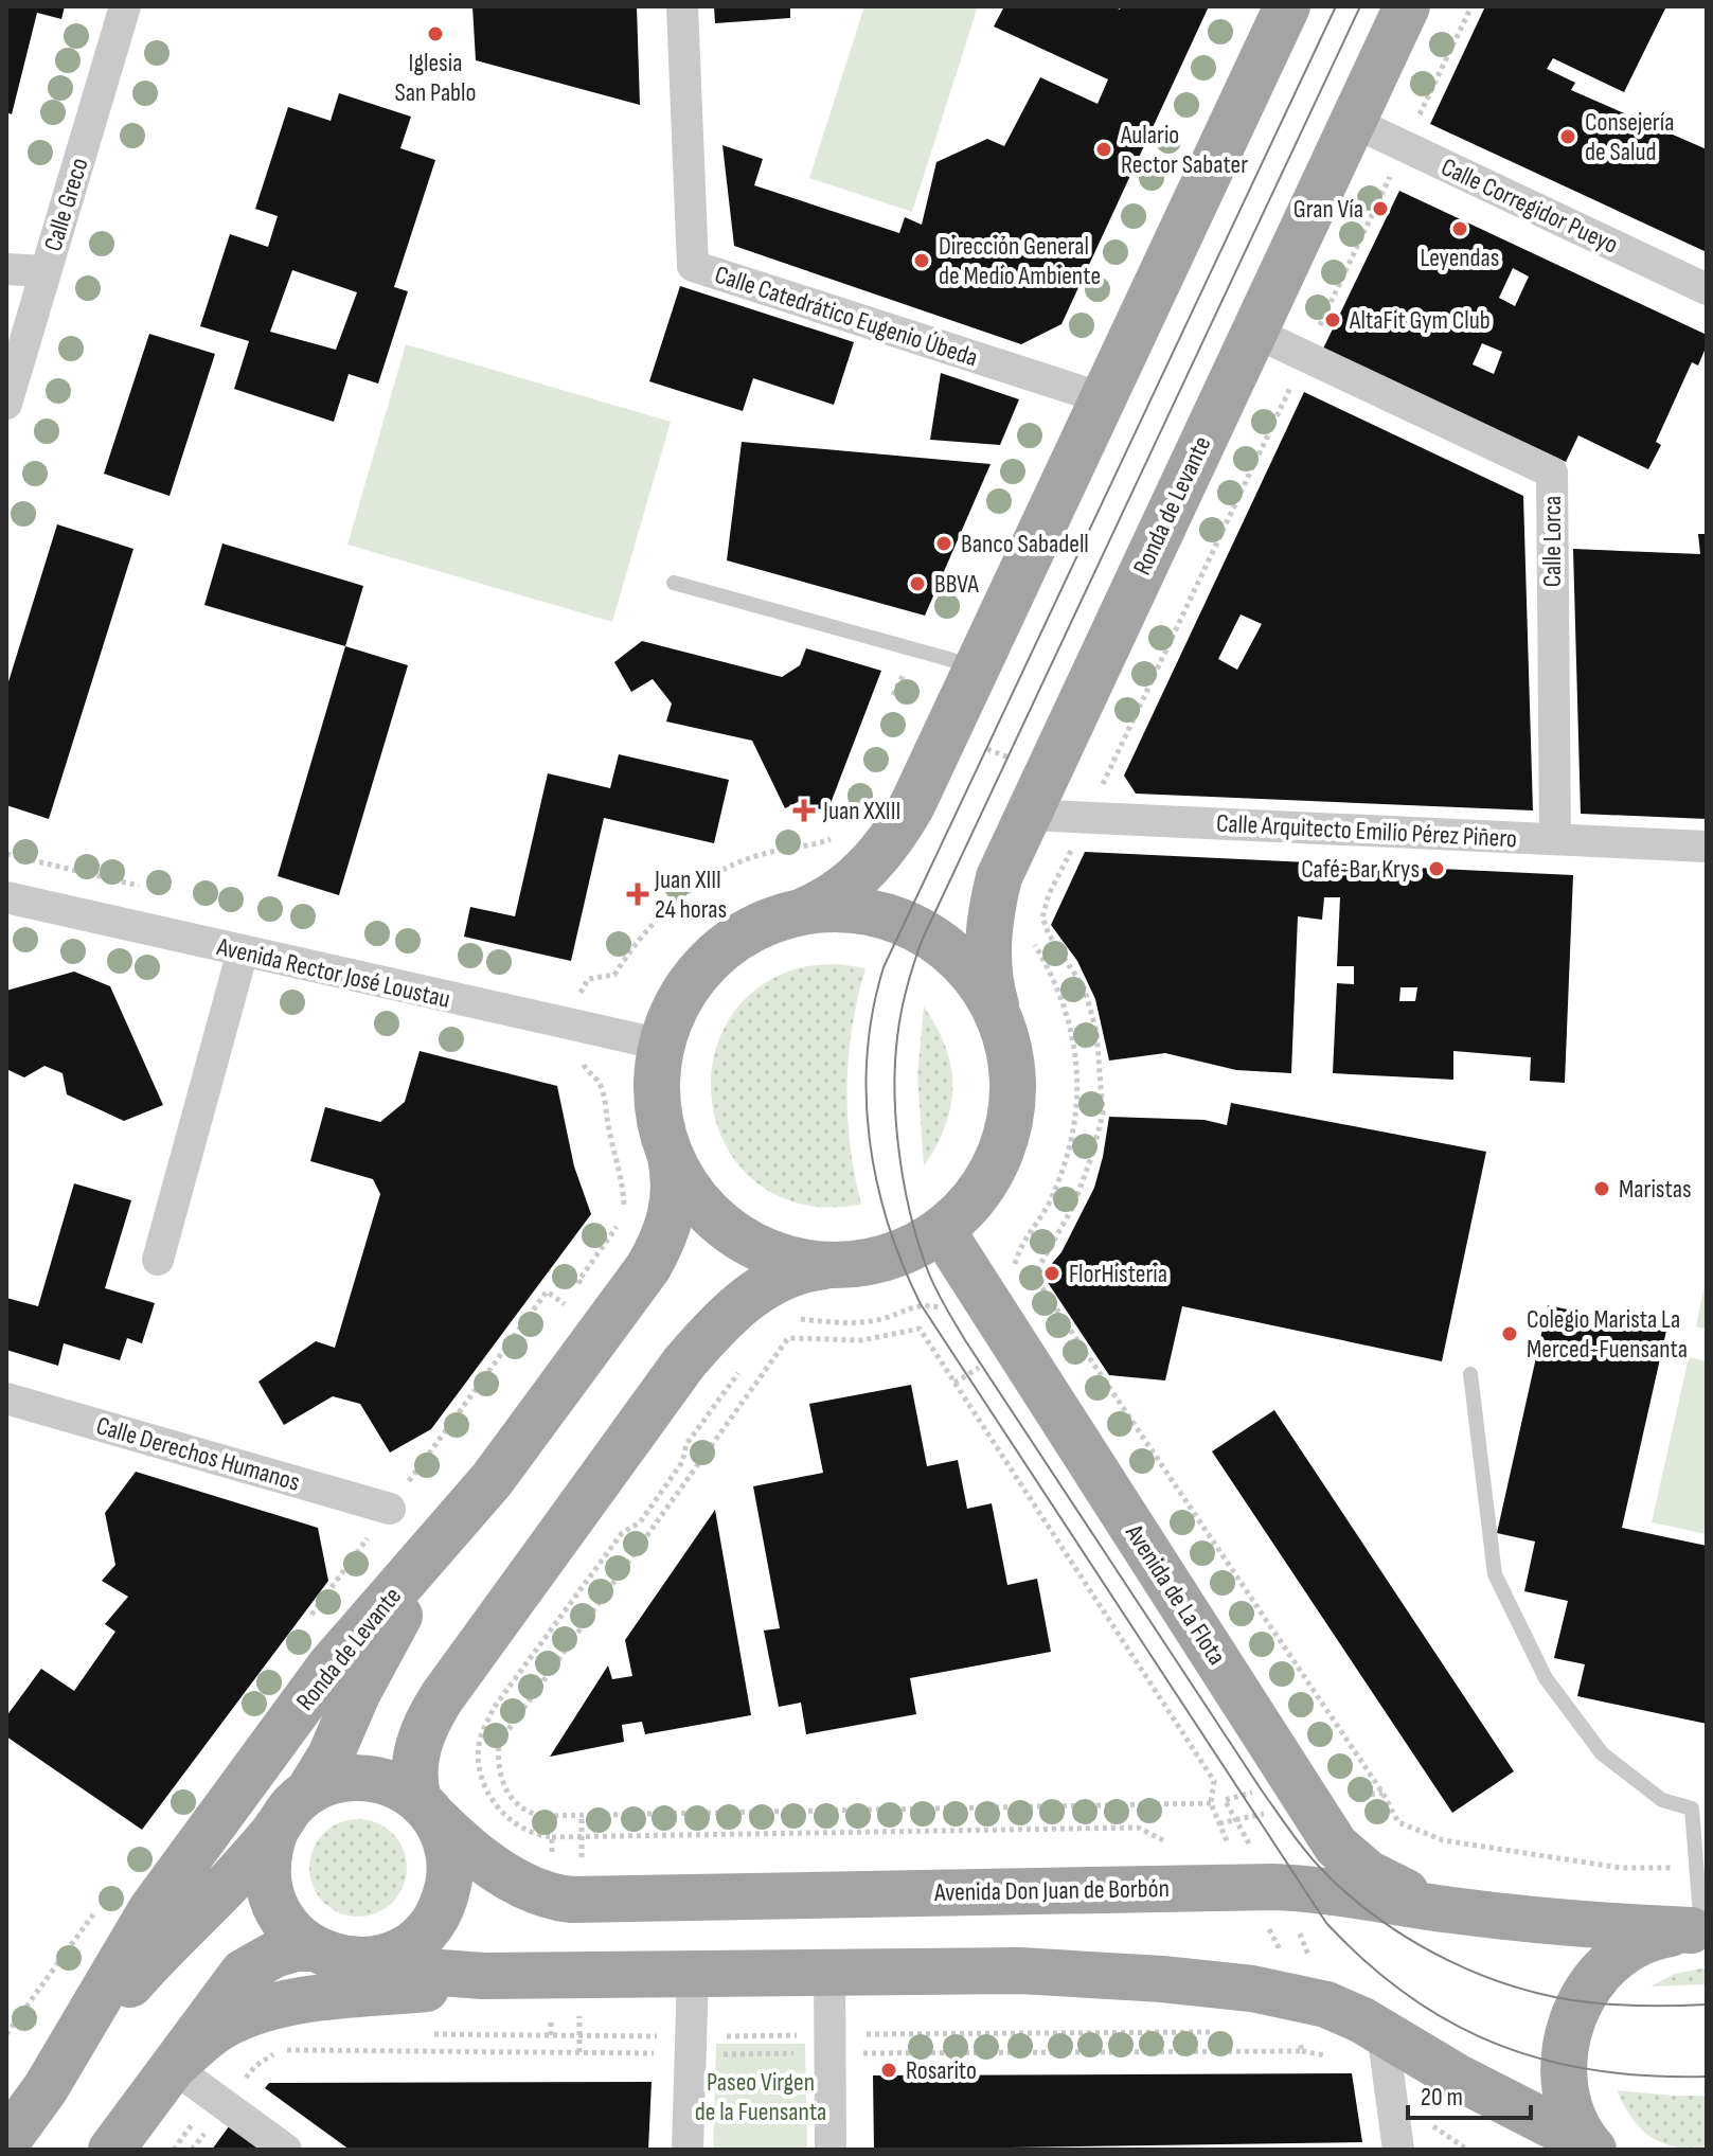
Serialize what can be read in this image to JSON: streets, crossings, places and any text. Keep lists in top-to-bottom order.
{
  "streets": {
    "main road": ["Ronda de Levante", "Avenida de La Flota", "Avenida Don Juan de Borbón"],
    "street": [
      "Calle Greco",
      "Calle Corregidor Pueyo",
      "Calle Catedrático Eugenio Úbeda",
      "Calle Lorca",
      "Calle Arquitecto Emilio Pérez Piñero",
      "Avenida Rector José Loustau",
      "Calle Derechos Humanos"
    ]
  },
  "crossings": [
    ["Calle Corregidor Pueyo", "Ronda de Levante"],
    ["Ronda de Levante", "Calle Lorca"],
    ["Ronda de Levante", "Calle Arquitecto Emilio Pérez Piñero"],
    ["Calle Lorca", "Calle Arquitecto Emilio Pérez Piñero"],
    ["Avenida de La Flota", "Avenida Don Juan de Borbón"]
  ],
  "parks": ["Paseo Virgen de la Fuensanta"],
  "places": {
    "other": [
      "Iglesia San Pablo",
      "Consejería de Salud",
      "Aulario Rector Sabater",
      "Gran Vía",
      "Leyendas",
      "Dirección General de Medio Ambiente",
      "AltaFit Gym Club",
      "Banco Sabadell",
      "BBVA",
      "Café-Bar Krys",
      "Maristas",
      "FlorHisteria",
      "Colegio Marista La Merced-Fuensanta",
      "Rosarito"
    ],
    "health": ["Juan XXIII", "Juan XIII 24 horas"]
  },
  "scale_bar": "20 m"
}
